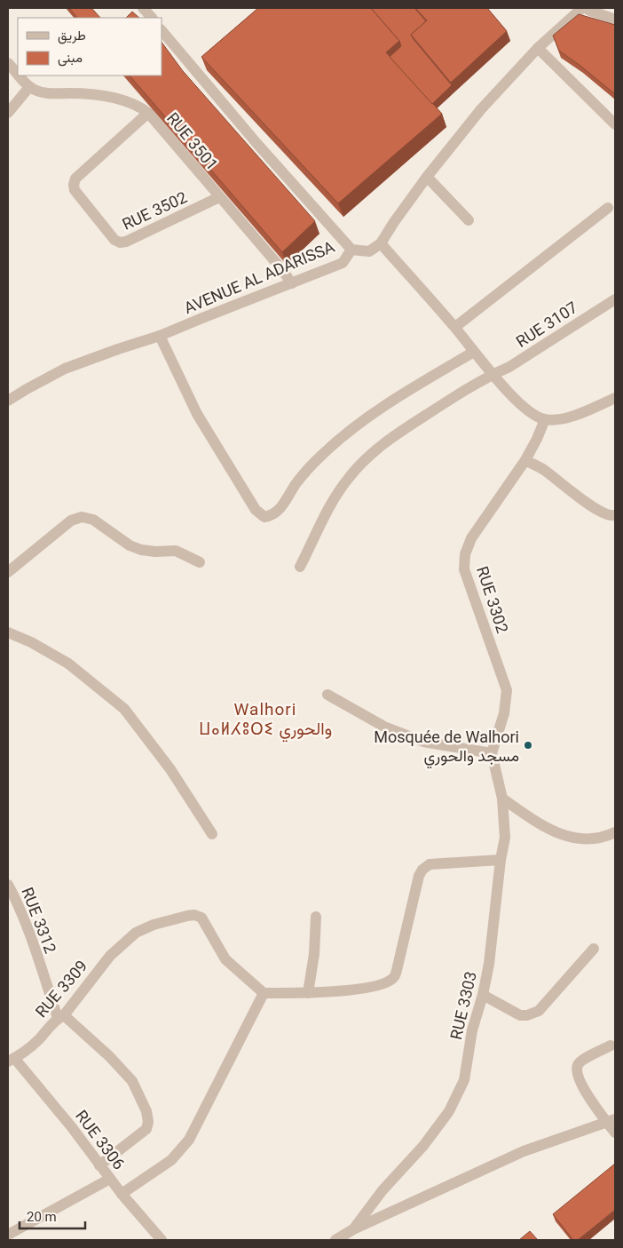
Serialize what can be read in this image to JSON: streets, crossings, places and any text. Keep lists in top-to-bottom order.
{
  "streets": {
    "street": [
      "RUE 3501",
      "RUE 3502",
      "AVENUE AL ADARISSA",
      "RUE 3107",
      "RUE 3302",
      "RUE 3312",
      "RUE 3309",
      "RUE 3303",
      "RUE 3306"
    ]
  },
  "crossings": [
    ["RUE 3501", "RUE 3502"],
    ["RUE 3501", "AVENUE AL ADARISSA"],
    ["RUE 3302", "RUE 3303"],
    ["RUE 3312", "RUE 3309"],
    ["RUE 3309", "RUE 3306"]
  ],
  "districts": ["Walhori ⵡⴰⵍⵃⵓⵔⵉ والحوري"],
  "places": ["Mosquée de Walhori مسجد والحوري"],
  "legend": ["طريق", "مبنى"],
  "scale_bar": "20 m"
}
